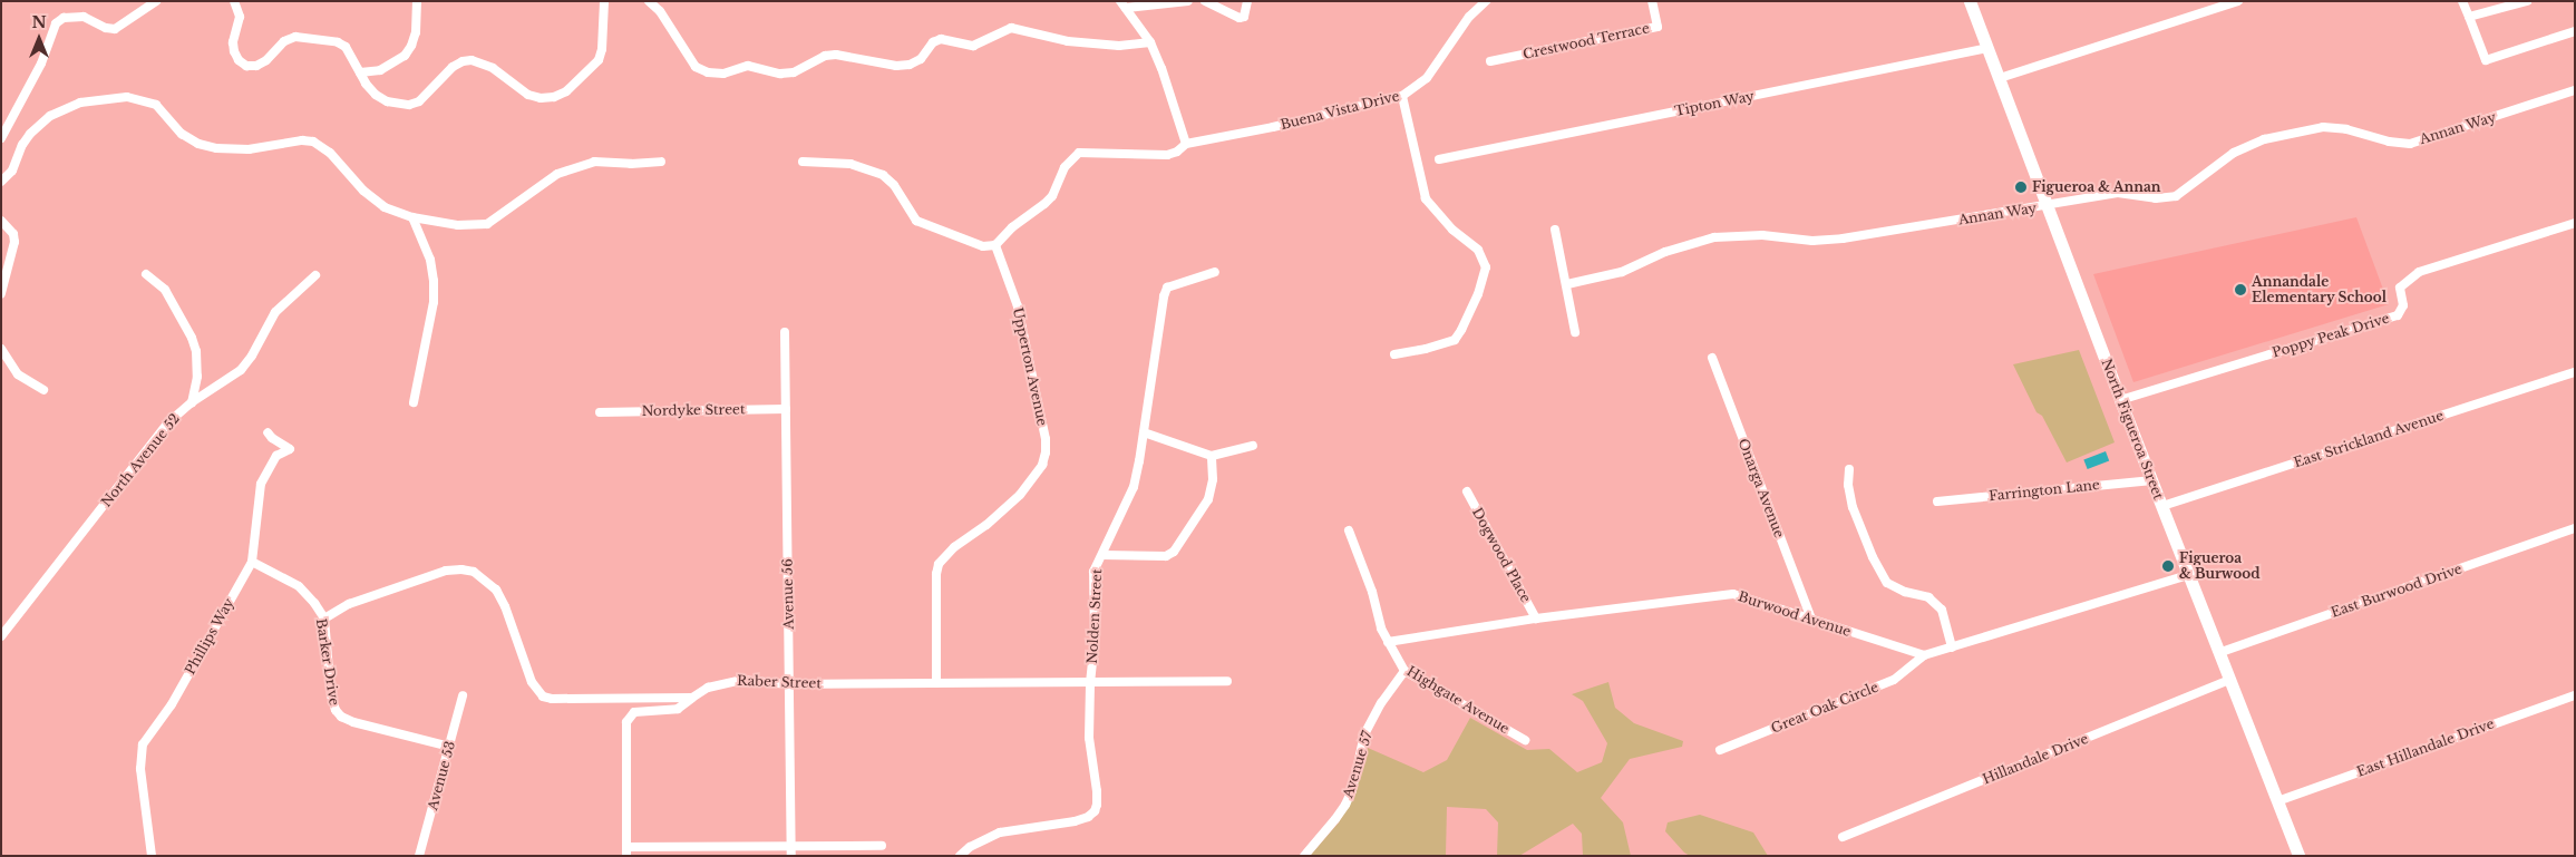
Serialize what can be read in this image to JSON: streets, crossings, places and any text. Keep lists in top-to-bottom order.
{
  "streets": {
    "main road": ["North Figueroa Street"],
    "street": [
      "Crestwood Terrace",
      "Tipton Way",
      "Buena Vista Drive",
      "Annan Way",
      "Poppy Peak Drive",
      "Upperton Avenue",
      "Nordyke Street",
      "East Strickland Avenue",
      "North Avenue 52",
      "Onarga Avenue",
      "Farrington Lane",
      "Dogwood Place",
      "East Burwood Drive",
      "Avenue 56",
      "Burwood Avenue",
      "Nolden Street",
      "Phillips Way",
      "Barker Drive",
      "Raber Street",
      "Highgate Avenue",
      "Great Oak Circle",
      "East Hillandale Drive",
      "Hillandale Drive",
      "Avenue 57",
      "Avenue 53"
    ]
  },
  "crossings": [
    ["Tipton Way", "North Figueroa Street"],
    ["Annan Way", "North Figueroa Street"],
    ["Poppy Peak Drive", "North Figueroa Street"],
    ["Upperton Avenue", "Raber Street"],
    ["Nordyke Street", "Avenue 56"],
    ["North Figueroa Street", "East Strickland Avenue"],
    ["North Figueroa Street", "Farrington Lane"],
    ["North Figueroa Street", "East Burwood Drive"],
    ["North Figueroa Street", "East Hillandale Drive"],
    ["North Figueroa Street", "Hillandale Drive"],
    ["Onarga Avenue", "Burwood Avenue"],
    ["Dogwood Place", "Burwood Avenue"],
    ["Avenue 56", "Raber Street"],
    ["Burwood Avenue", "Highgate Avenue"],
    ["Burwood Avenue", "Great Oak Circle"],
    ["Nolden Street", "Raber Street"],
    ["Phillips Way", "Barker Drive"],
    ["Barker Drive", "Raber Street"],
    ["Barker Drive", "Avenue 53"],
    ["Highgate Avenue", "Avenue 57"]
  ],
  "places": ["Figueroa & Annan", "Annandale Elementary School", "Figueroa & Burwood"],
  "north": "top"
}
